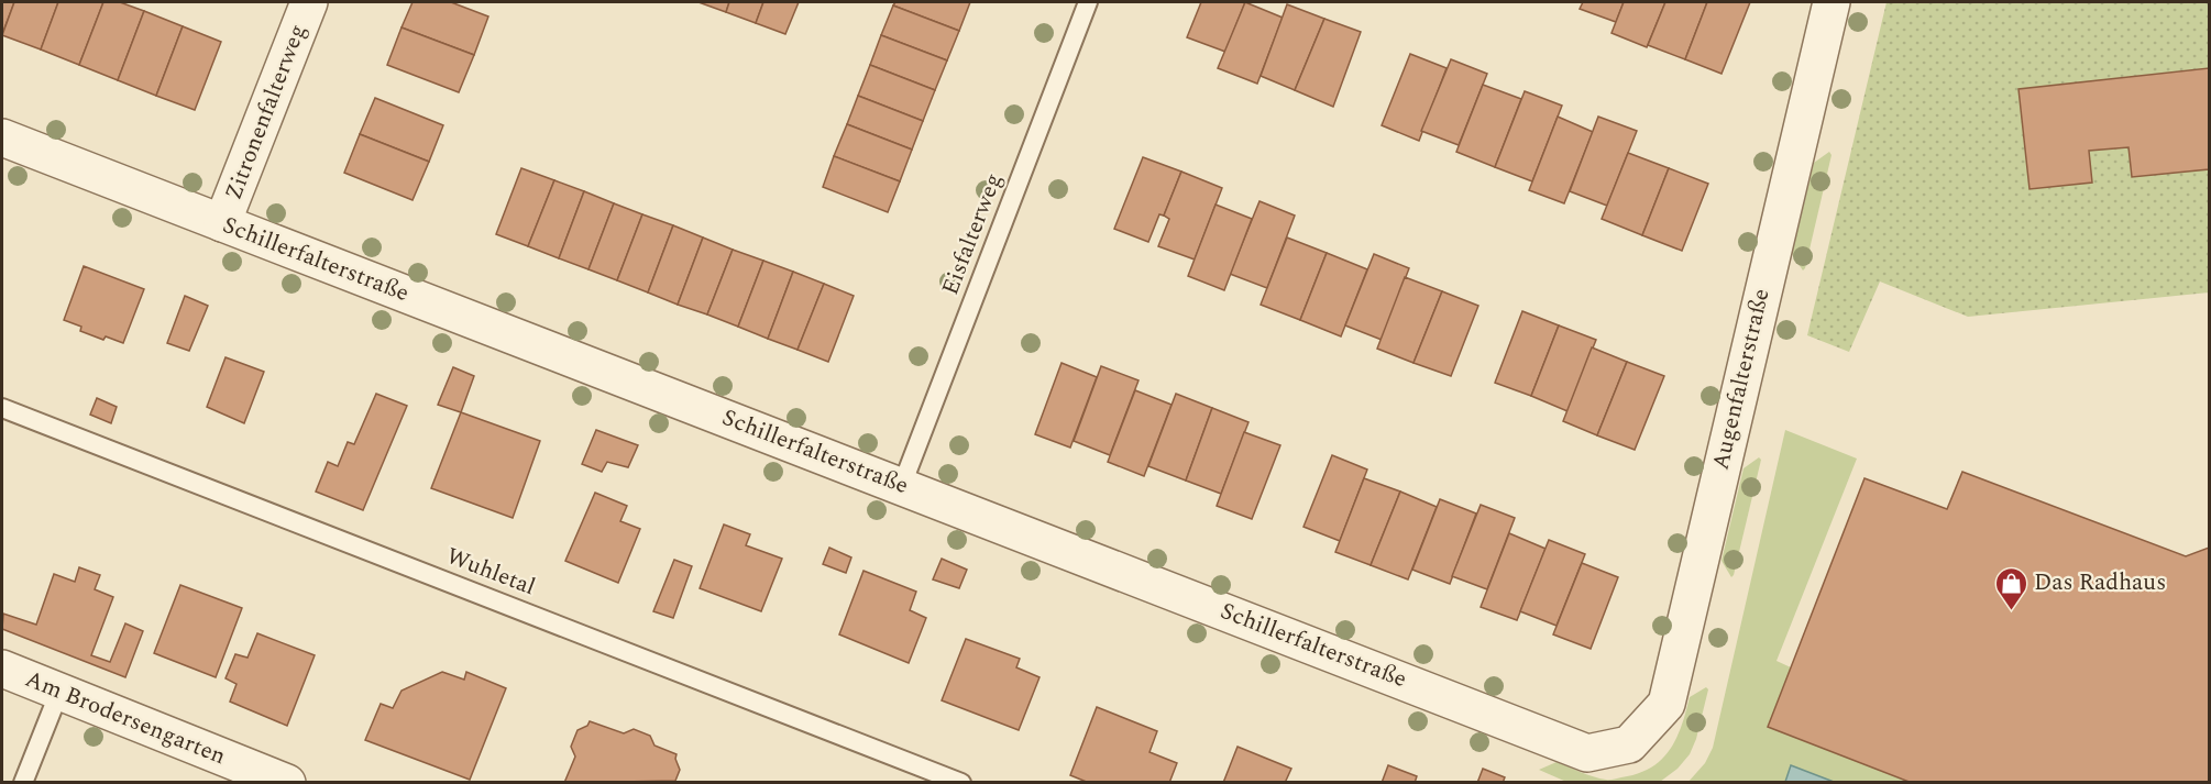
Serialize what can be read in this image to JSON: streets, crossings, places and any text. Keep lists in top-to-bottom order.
{
  "streets": {
    "street": [
      "Zitronenfalterweg",
      "Schillerfalterstraße",
      "Augenfalterstraße",
      "Am Brodersengarten"
    ],
    "lane": ["Eisfalterweg", "Wuhletal"]
  },
  "crossings": [
    ["Zitronenfalterweg", "Schillerfalterstraße"],
    ["Eisfalterweg", "Schillerfalterstraße"],
    ["Schillerfalterstraße", "Augenfalterstraße"]
  ],
  "places": {
    "shop": ["Das Radhaus"]
  }
}
